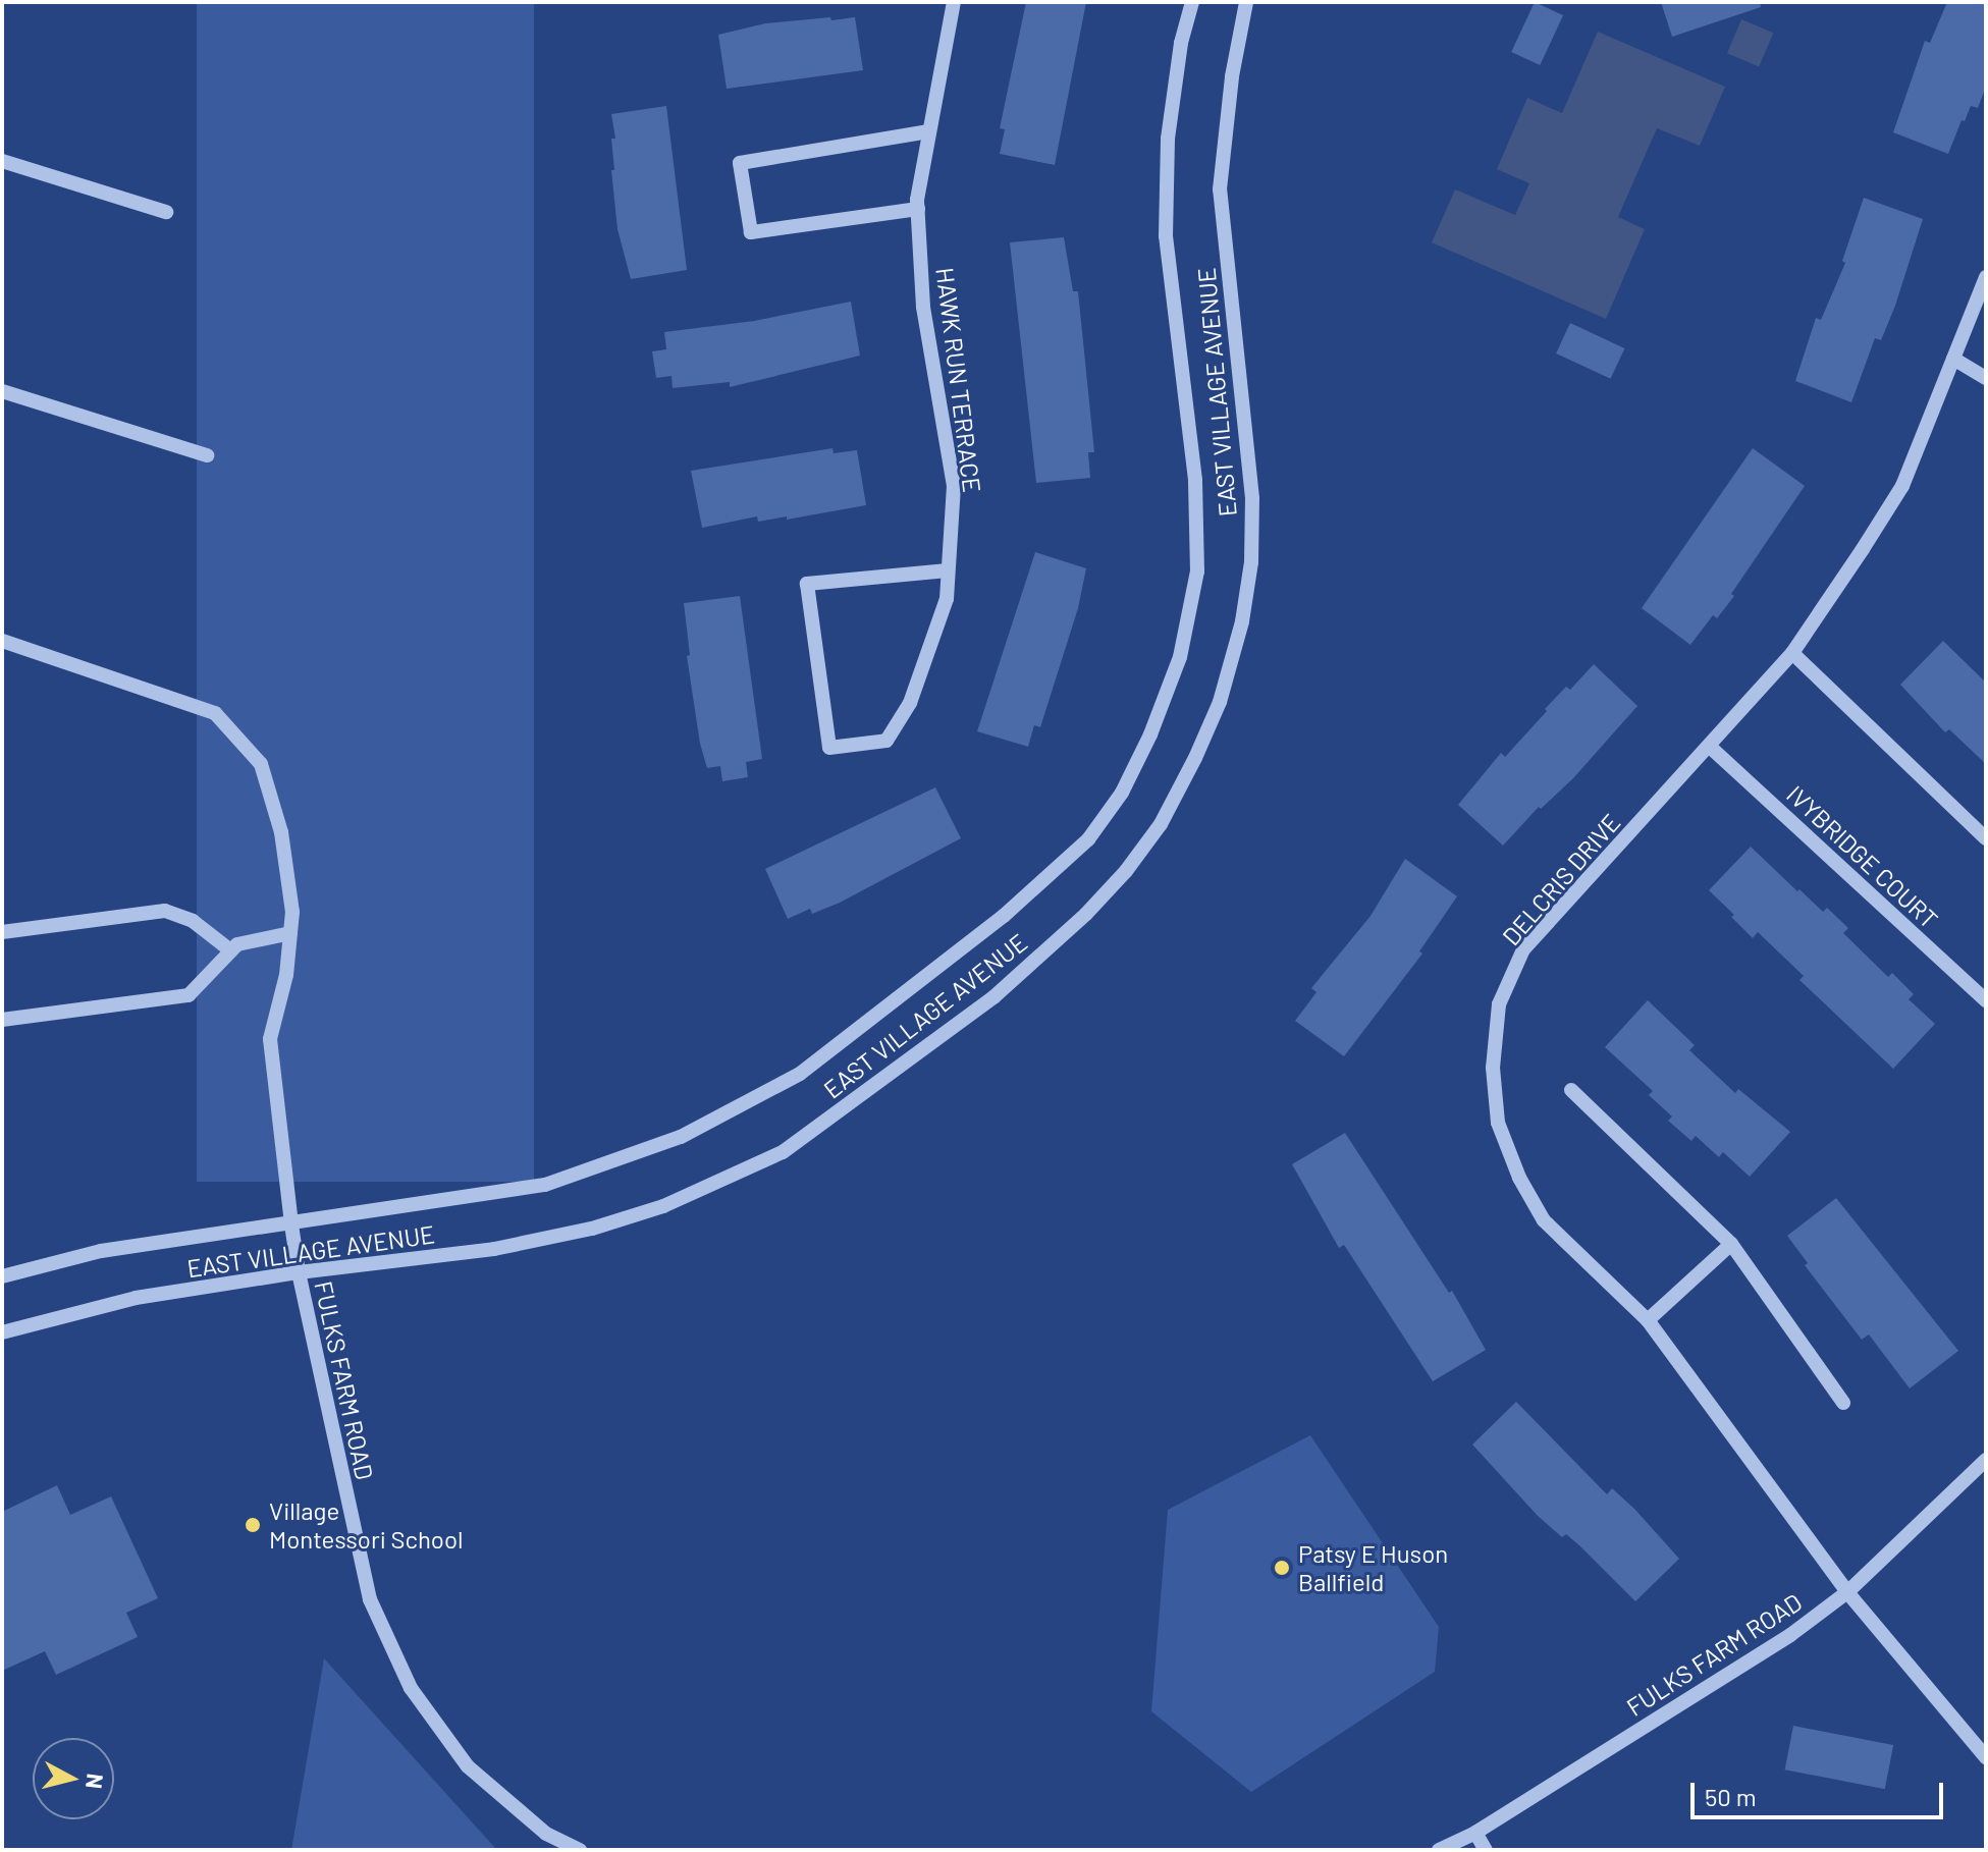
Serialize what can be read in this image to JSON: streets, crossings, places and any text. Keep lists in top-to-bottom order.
{
  "streets": {
    "street": [
      "HAWK RUN TERRACE",
      "EAST VILLAGE AVENUE",
      "IVYBRIDGE COURT",
      "DELCRIS DRIVE",
      "FULKS FARM ROAD"
    ]
  },
  "crossings": [
    ["EAST VILLAGE AVENUE", "FULKS FARM ROAD"],
    ["IVYBRIDGE COURT", "DELCRIS DRIVE"],
    ["DELCRIS DRIVE", "FULKS FARM ROAD"]
  ],
  "places": ["Village Montessori School", "Patsy E Huson Ballfield"],
  "scale_bar": "50 m",
  "north": "right"
}
